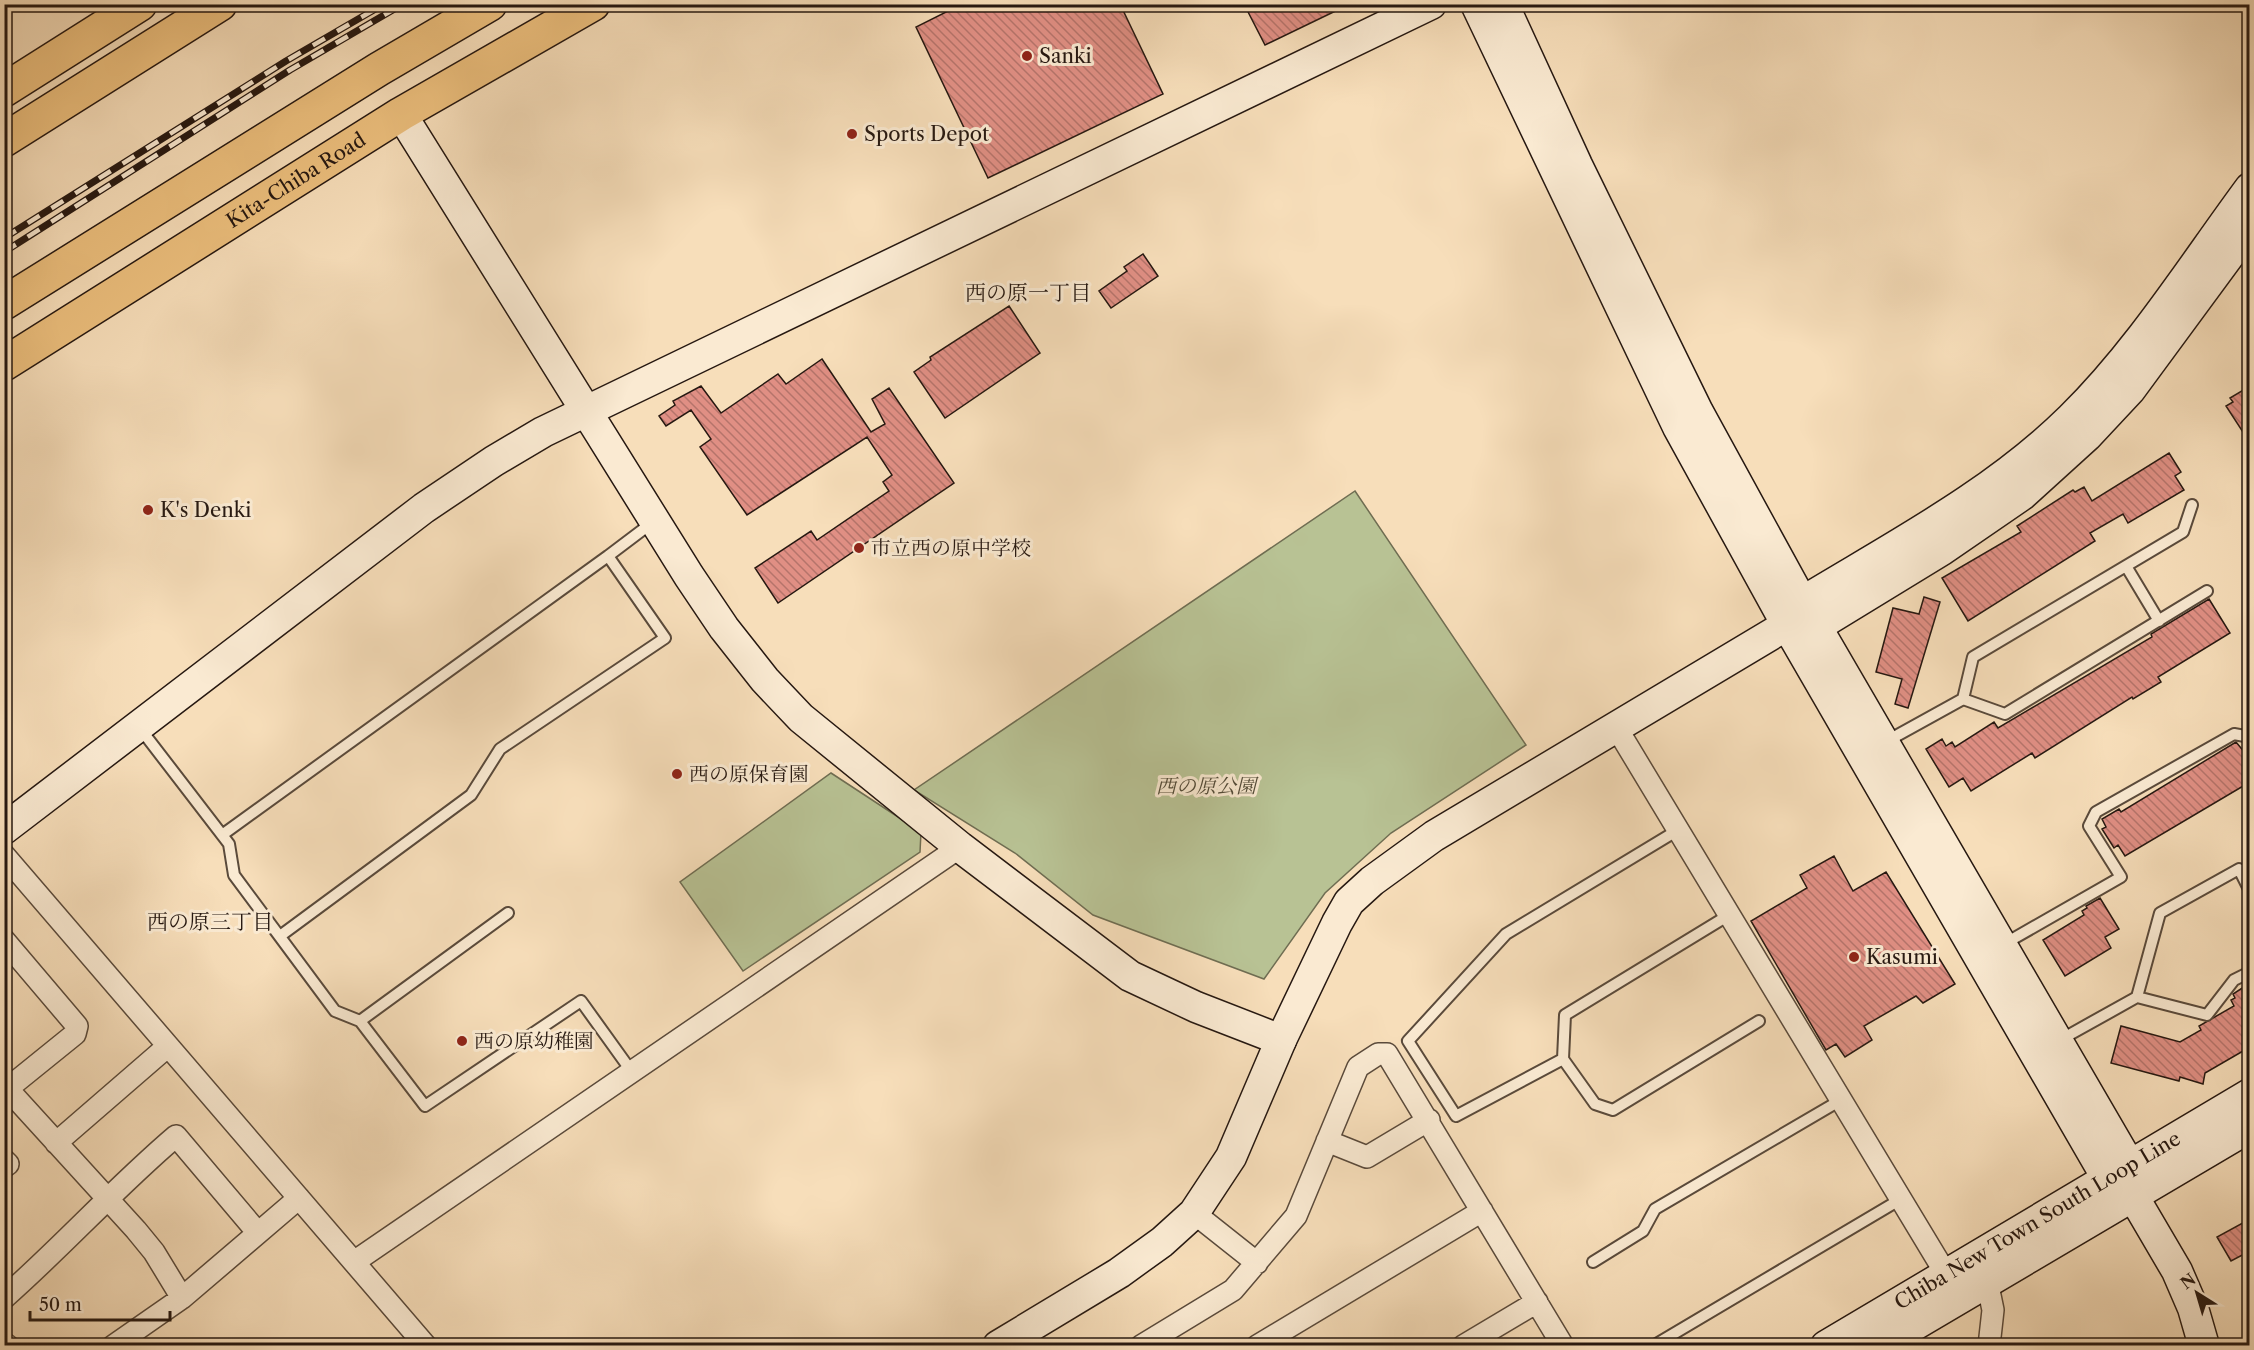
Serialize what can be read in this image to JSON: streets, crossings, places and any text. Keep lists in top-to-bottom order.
{
  "streets": {
    "highway": ["Kita-Chiba Road"],
    "street": ["Chiba New Town South Loop Line"]
  },
  "districts": ["西の原一丁目", "西の原三丁目"],
  "parks": ["西の原公園"],
  "places": [
    "Sanki",
    "Sports Depot",
    "K's Denki",
    "市立西の原中学校",
    "西の原保育園",
    "Kasumi",
    "西の原幼稚園"
  ],
  "scale_bar": "50 m",
  "north": "top left"
}
